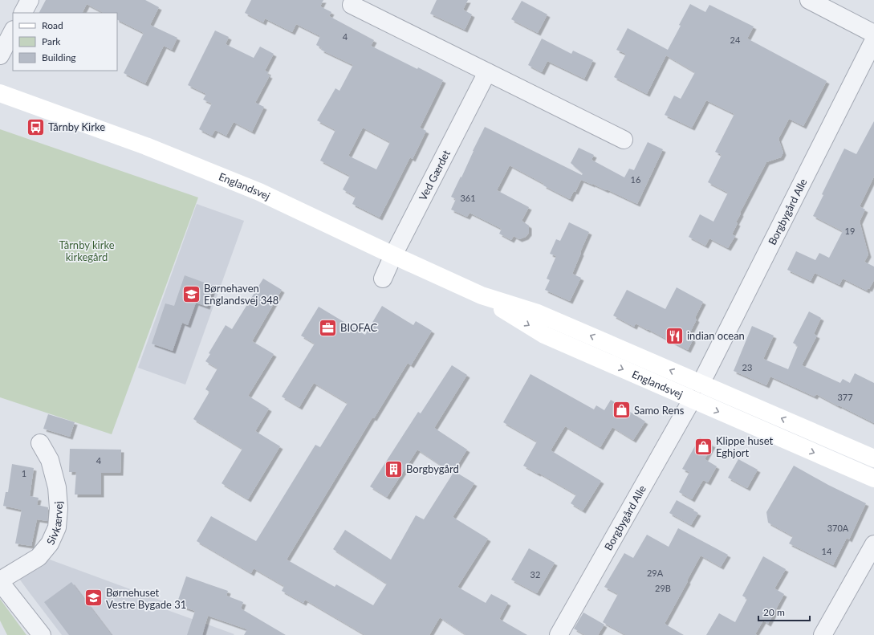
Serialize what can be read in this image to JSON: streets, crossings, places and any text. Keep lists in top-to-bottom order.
{
  "streets": {
    "main road": ["Englandsvej"],
    "street": ["Ved Gærdet", "Borgbygård Alle", "Sivkærvej"]
  },
  "crossings": [
    ["Ved Gærdet", "Englandsvej"],
    ["Englandsvej", "Borgbygård Alle"]
  ],
  "parks": ["Tårnby kirke kirkegård"],
  "places": {
    "bus stop": ["Tårnby Kirke"],
    "school or university": ["Børnehaven Englandsvej 348", "Børnehuset Vestre Bygade 31"],
    "office": ["BIOFAC"],
    "restaurant": ["indian ocean"],
    "shop": ["Samo Rens", "Klippe huset Eghjort"],
    "building": ["Borgbygård"]
  },
  "house_numbers": [
    "4",
    "24",
    "16",
    "361",
    "19",
    "23",
    "377",
    "4",
    "1",
    "370A",
    "14",
    "29A",
    "32",
    "29B"
  ],
  "legend": ["Road", "Park", "Building"],
  "scale_bar": "20 m"
}
